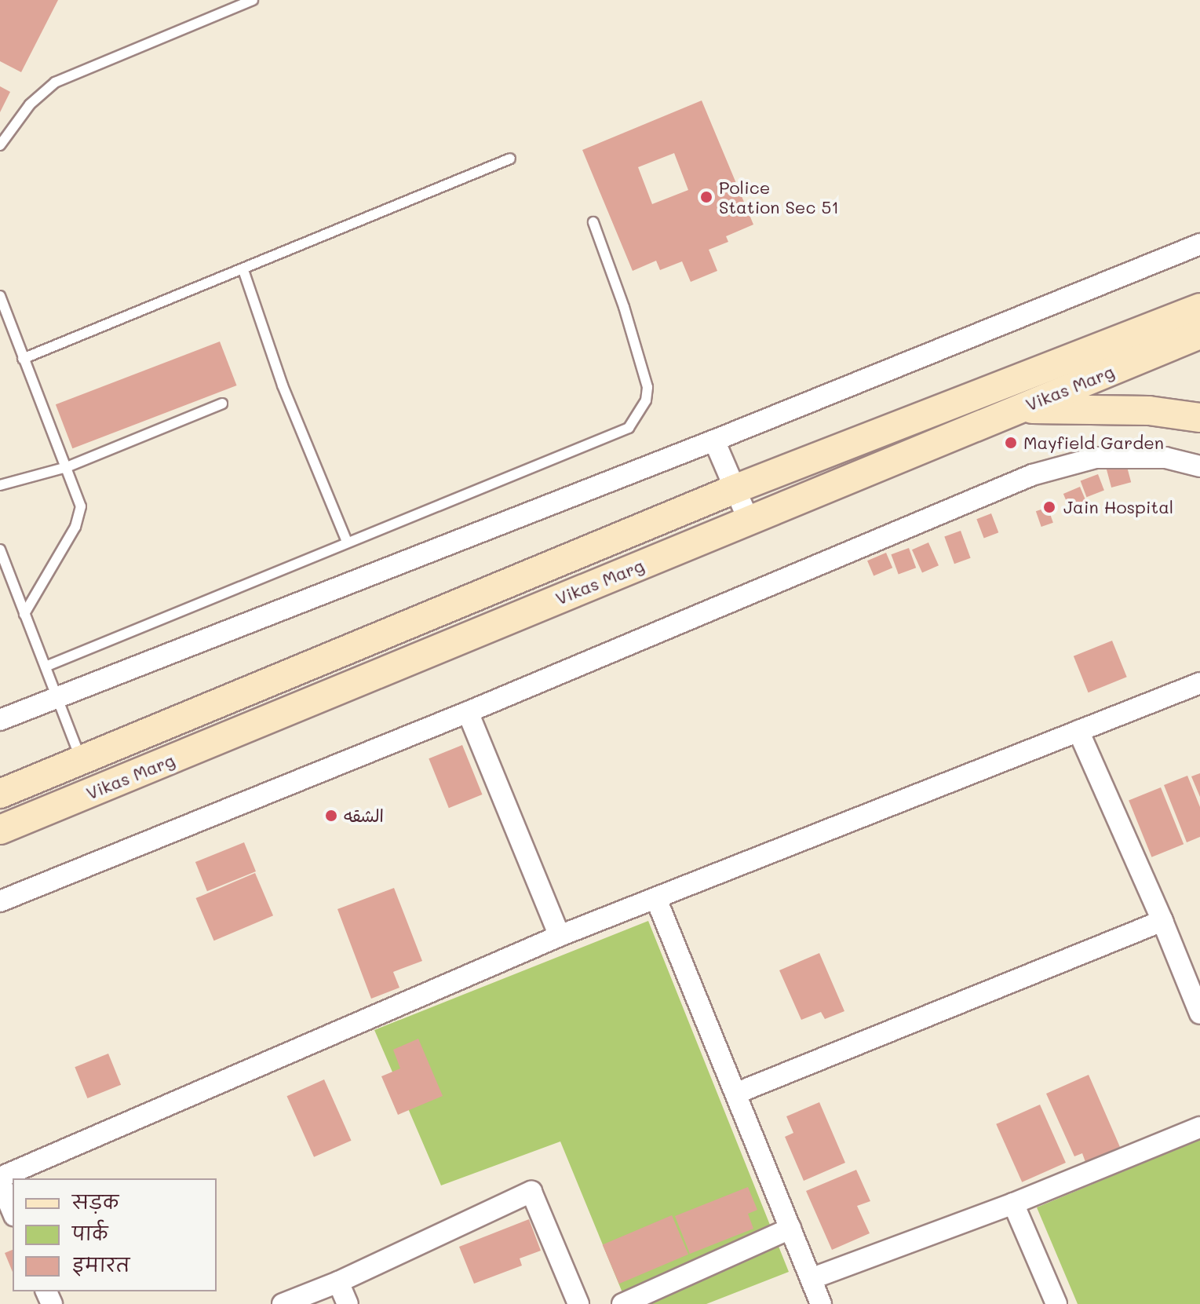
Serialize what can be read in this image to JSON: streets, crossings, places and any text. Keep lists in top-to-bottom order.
{
  "streets": {
    "main road": ["Vikas Marg"]
  },
  "places": [
    "Police Station Sec 51",
    "Mayfield Garden",
    "Jain Hospital",
    "الشقه"
  ],
  "legend": ["सड़क", "पार्क", "इमारत"]
}
